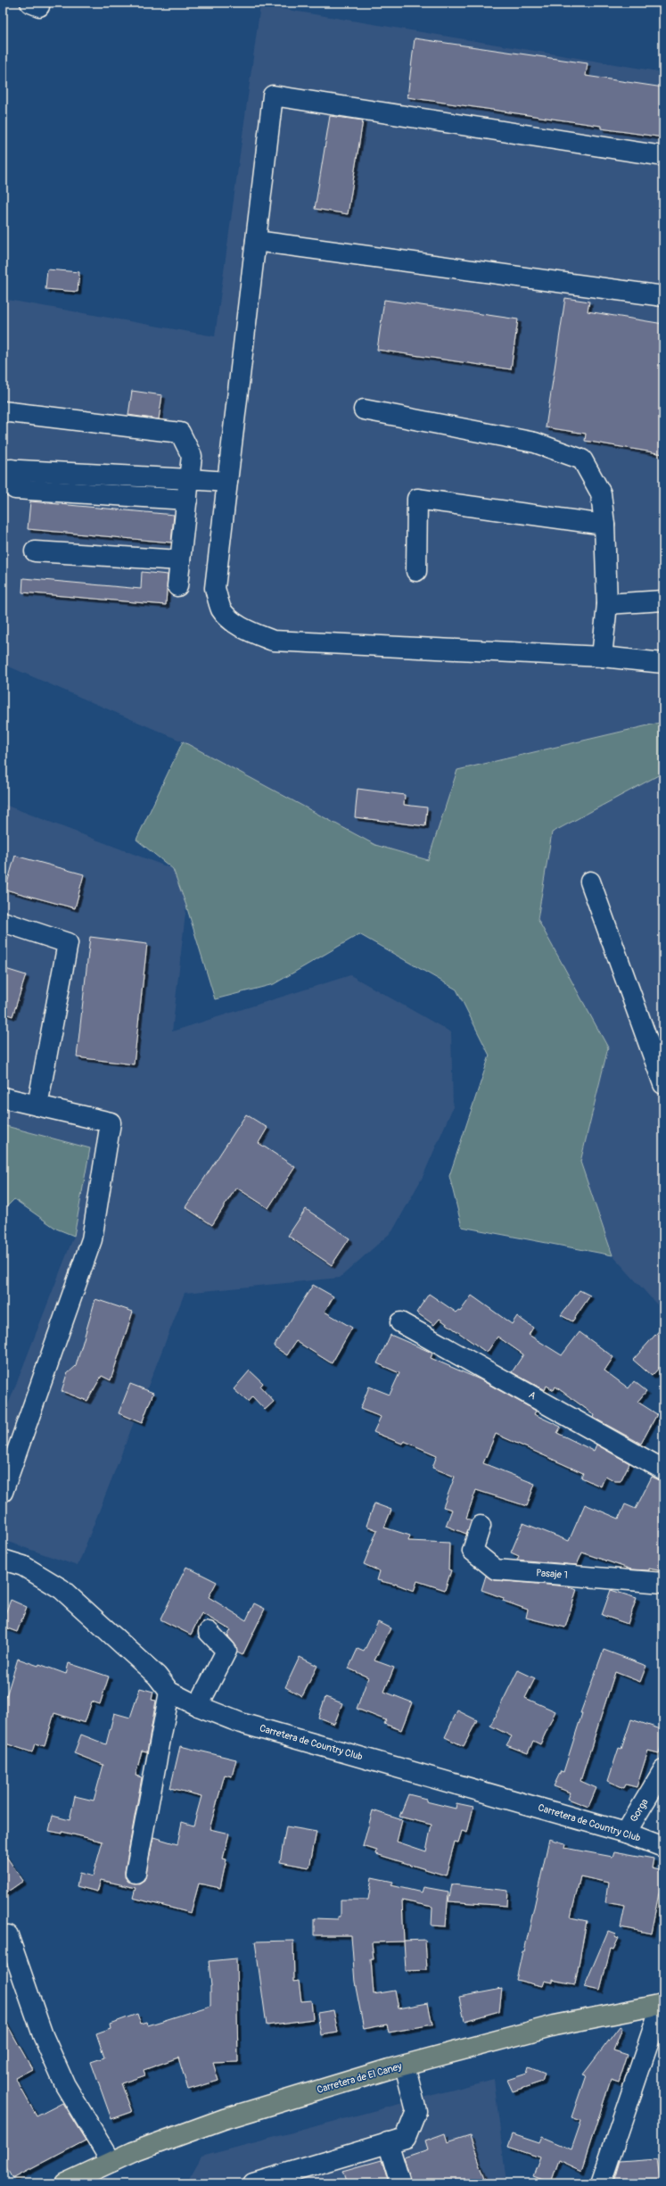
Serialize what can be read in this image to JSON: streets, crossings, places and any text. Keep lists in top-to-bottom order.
{
  "streets": {
    "main road": ["Carretera de El Caney"],
    "street": [
      "A",
      "Pasaje 1",
      "Carretera de Country Club",
      "Gorga"
    ]
  },
  "crossings": [
    ["Carretera de Country Club", "Gorga"]
  ]
}
